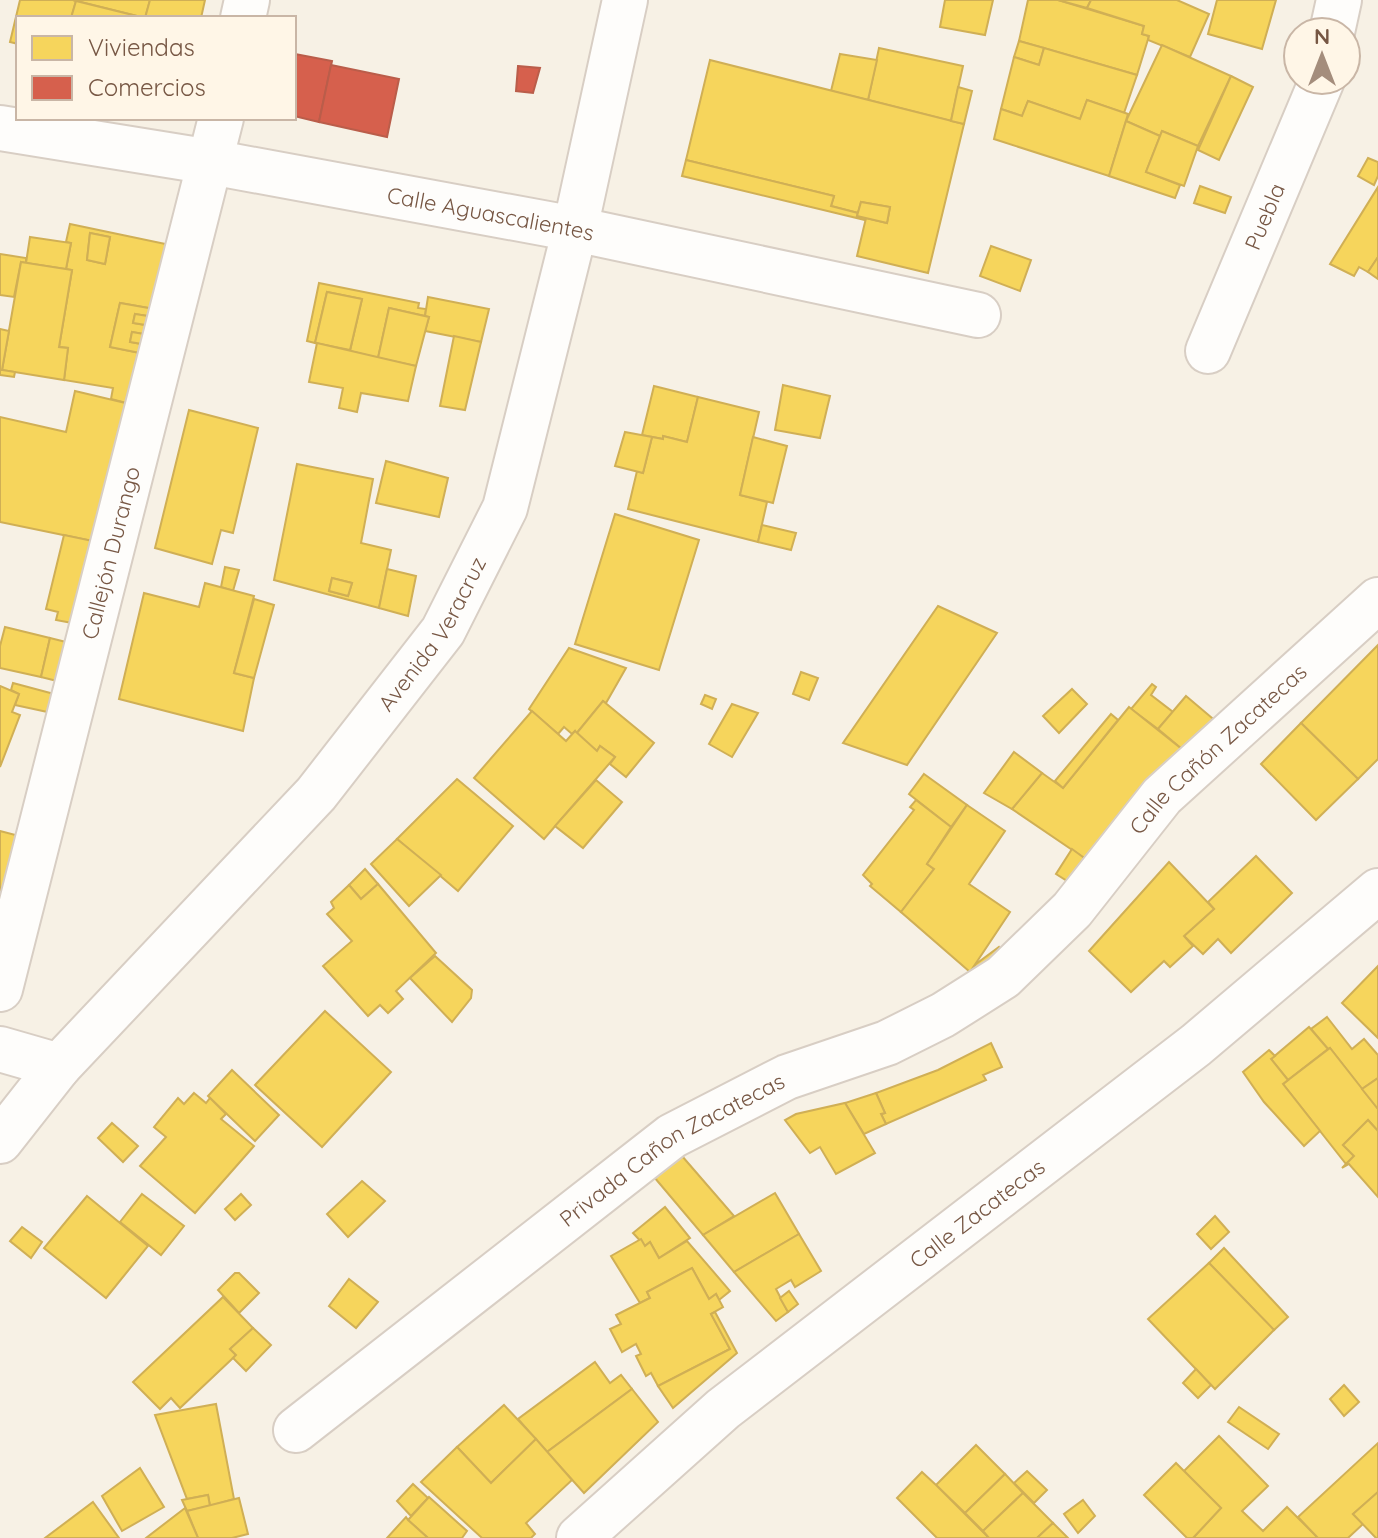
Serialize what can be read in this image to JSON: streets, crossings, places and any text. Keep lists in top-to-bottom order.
{
  "streets": {
    "street": [
      "Calle Aguascalientes",
      "Puebla",
      "Callejón Durango",
      "Avenida Veracruz",
      "Calle Cañón Zacatecas",
      "Privada Cañon Zacatecas",
      "Calle Zacatecas"
    ]
  },
  "crossings": [
    ["Calle Aguascalientes", "Callejón Durango"],
    ["Calle Aguascalientes", "Avenida Veracruz"],
    ["Calle Cañón Zacatecas", "Privada Cañon Zacatecas"]
  ],
  "legend": ["Viviendas", "Comercios"],
  "north": "top"
}
